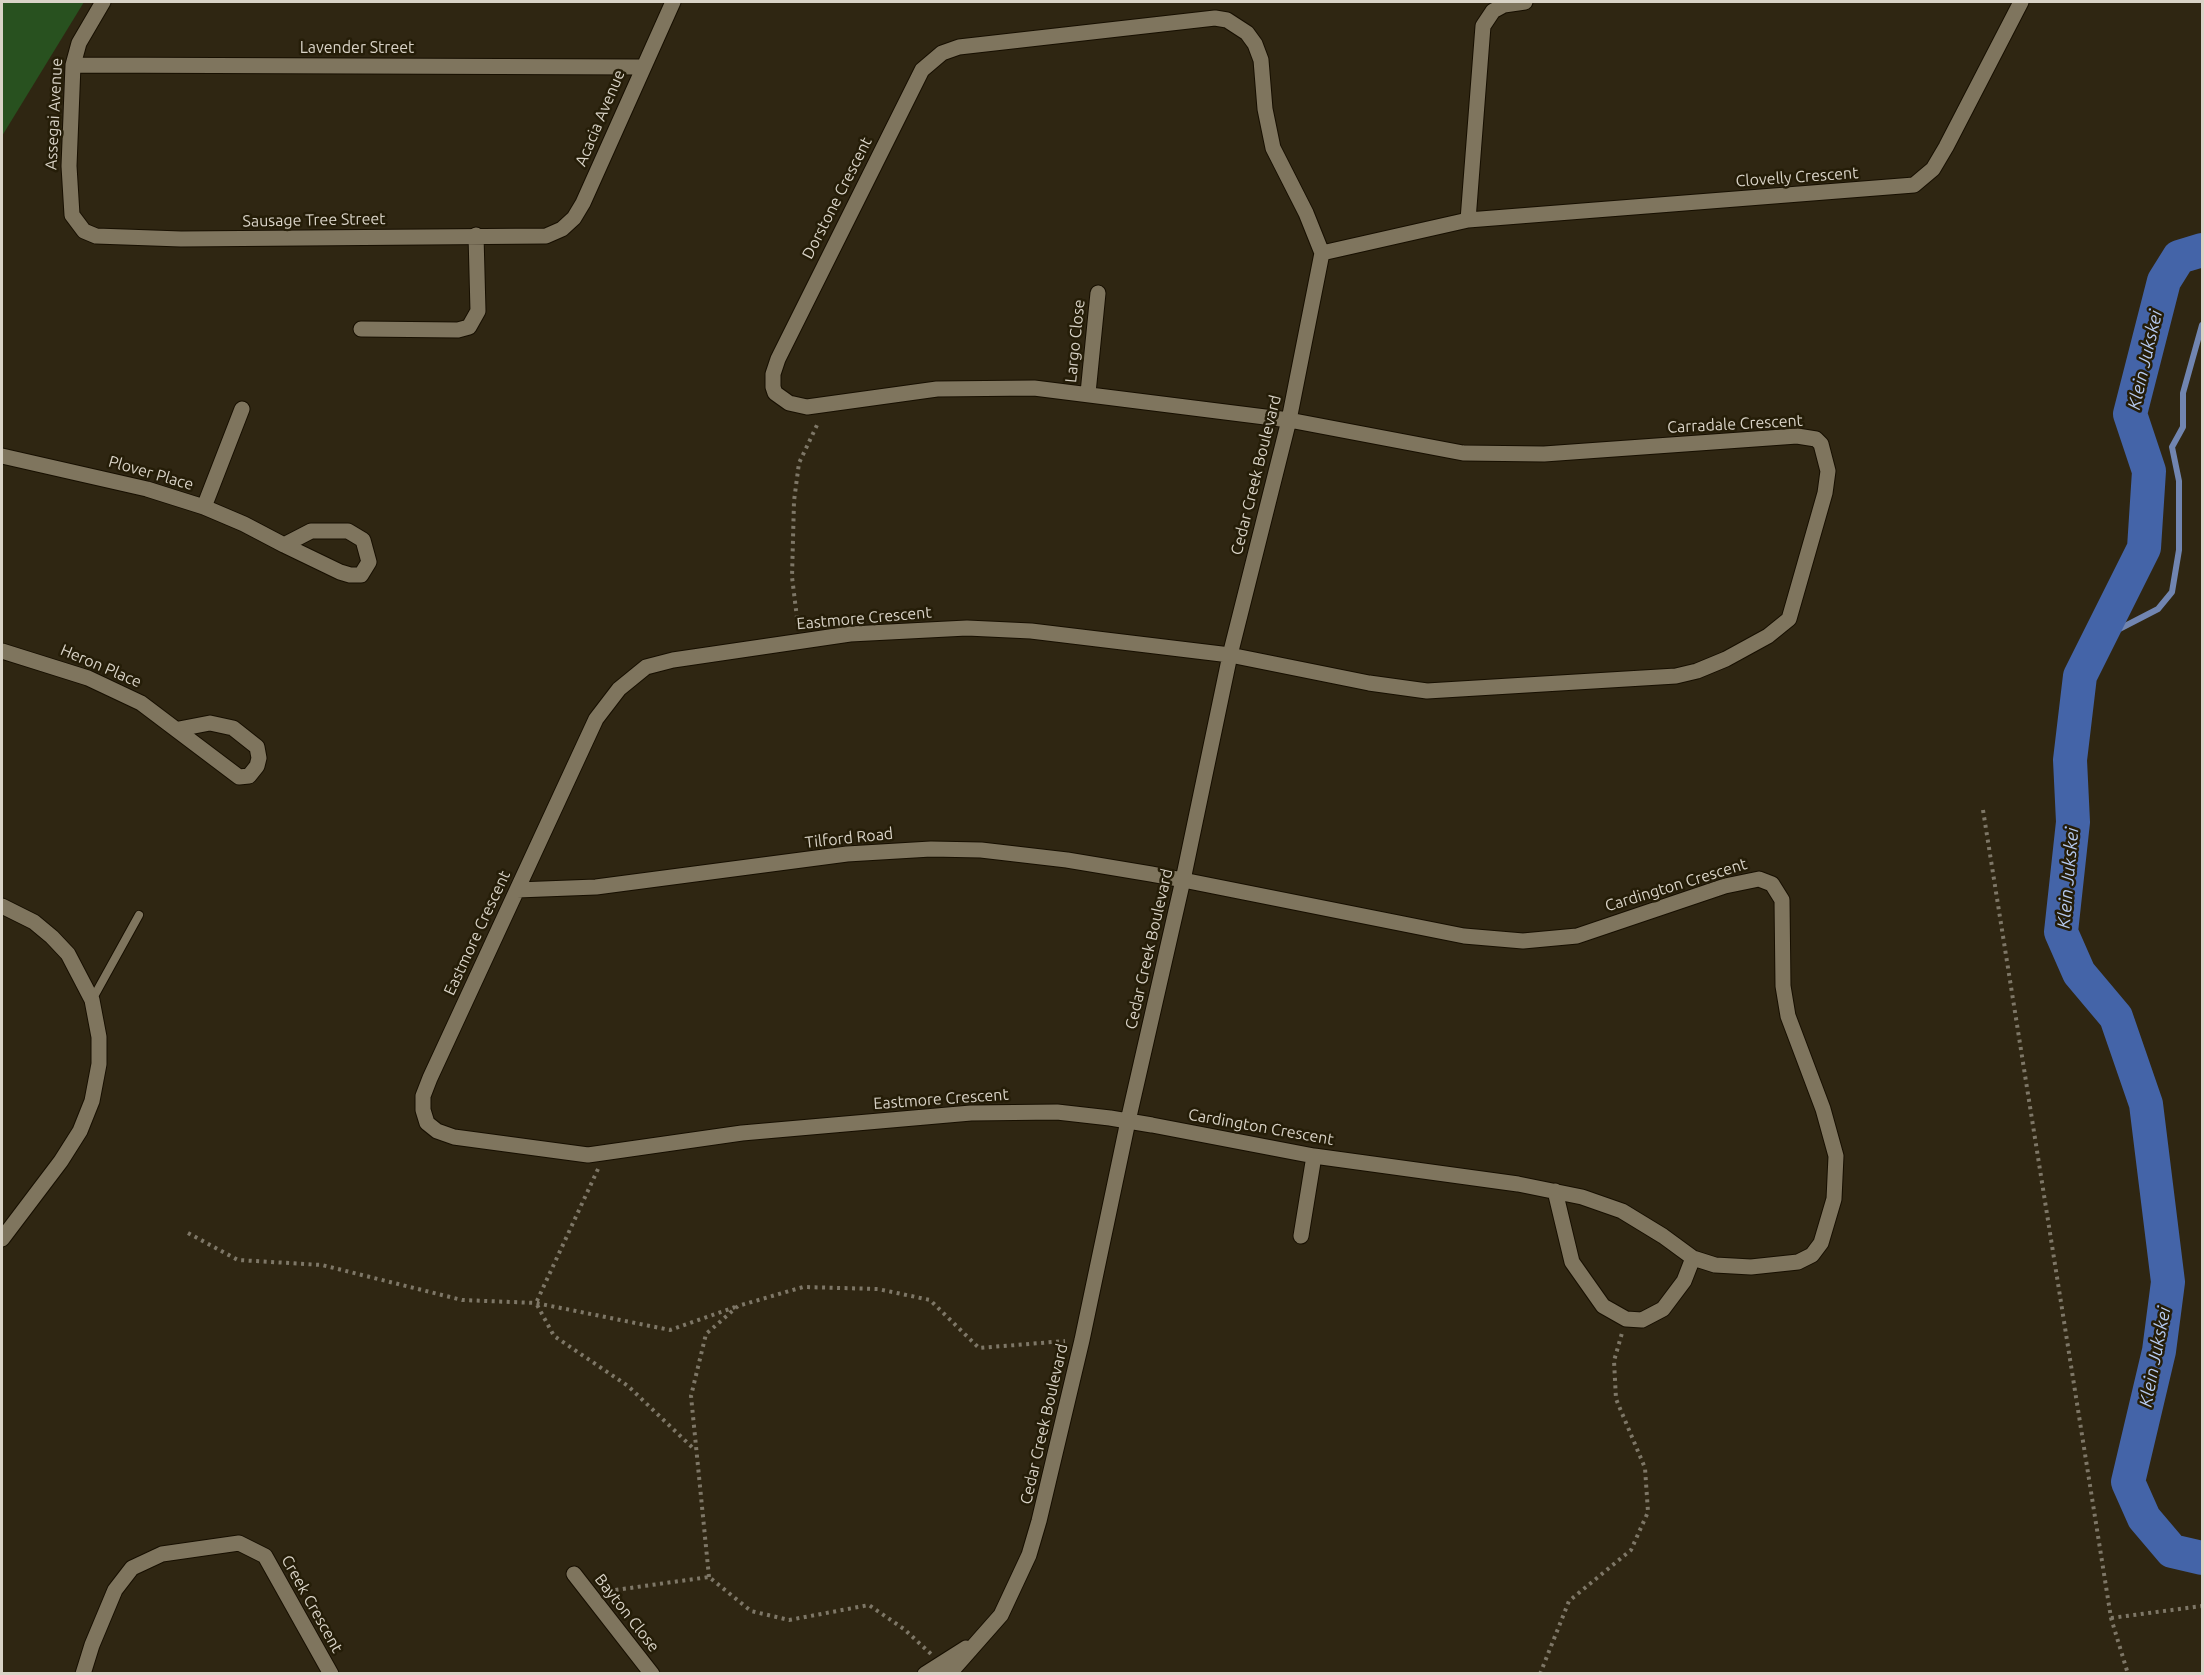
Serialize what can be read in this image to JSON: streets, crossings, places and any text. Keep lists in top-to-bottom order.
{
  "streets": {
    "street": [
      "Lavender Street",
      "Assegai Avenue",
      "Acacia Avenue",
      "Clovelly Crescent",
      "Dorstone Crescent",
      "Sausage Tree Street",
      "Largo Close",
      "Carradale Crescent",
      "Plover Place",
      "Cedar Creek Boulevard",
      "Eastmore Crescent",
      "Heron Place",
      "Tilford Road",
      "Cardington Crescent",
      "Creek Crescent",
      "Bayton Close"
    ]
  },
  "crossings": [
    ["Lavender Street", "Assegai Avenue"],
    ["Lavender Street", "Acacia Avenue"],
    ["Assegai Avenue", "Sausage Tree Street"],
    ["Acacia Avenue", "Sausage Tree Street"],
    ["Clovelly Crescent", "Dorstone Crescent"],
    ["Clovelly Crescent", "Cedar Creek Boulevard"],
    ["Dorstone Crescent", "Largo Close"],
    ["Dorstone Crescent", "Carradale Crescent"],
    ["Dorstone Crescent", "Cedar Creek Boulevard"],
    ["Carradale Crescent", "Cedar Creek Boulevard"],
    ["Carradale Crescent", "Eastmore Crescent"],
    ["Cedar Creek Boulevard", "Eastmore Crescent"],
    ["Cedar Creek Boulevard", "Tilford Road"],
    ["Cedar Creek Boulevard", "Cardington Crescent"],
    ["Eastmore Crescent", "Tilford Road"],
    ["Eastmore Crescent", "Cardington Crescent"],
    ["Tilford Road", "Cardington Crescent"]
  ],
  "water": ["Klein Jukskei"]
}
